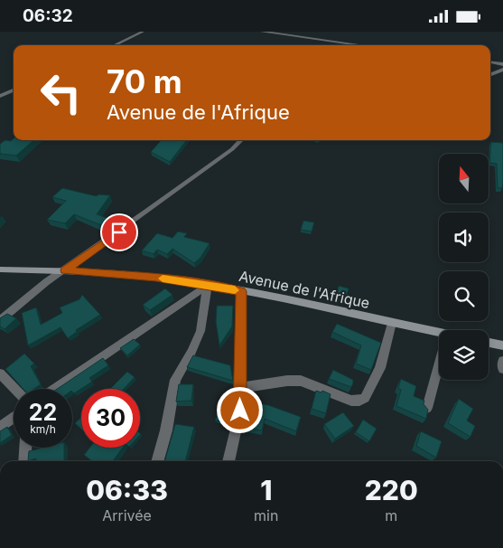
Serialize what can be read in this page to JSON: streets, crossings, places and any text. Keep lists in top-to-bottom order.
{
  "streets": {
    "main road": ["Avenue de l'Afrique"]
  },
  "north": "top",
  "page": {
    "status": "06:32",
    "turn": ["70 m", "Avenue de l'Afrique"],
    "speed": "22 km/h",
    "limit": "30",
    "eta": [
      "06:33",
      "Arrivée",
      "1",
      "min",
      "220",
      "m"
    ]
  }
}
